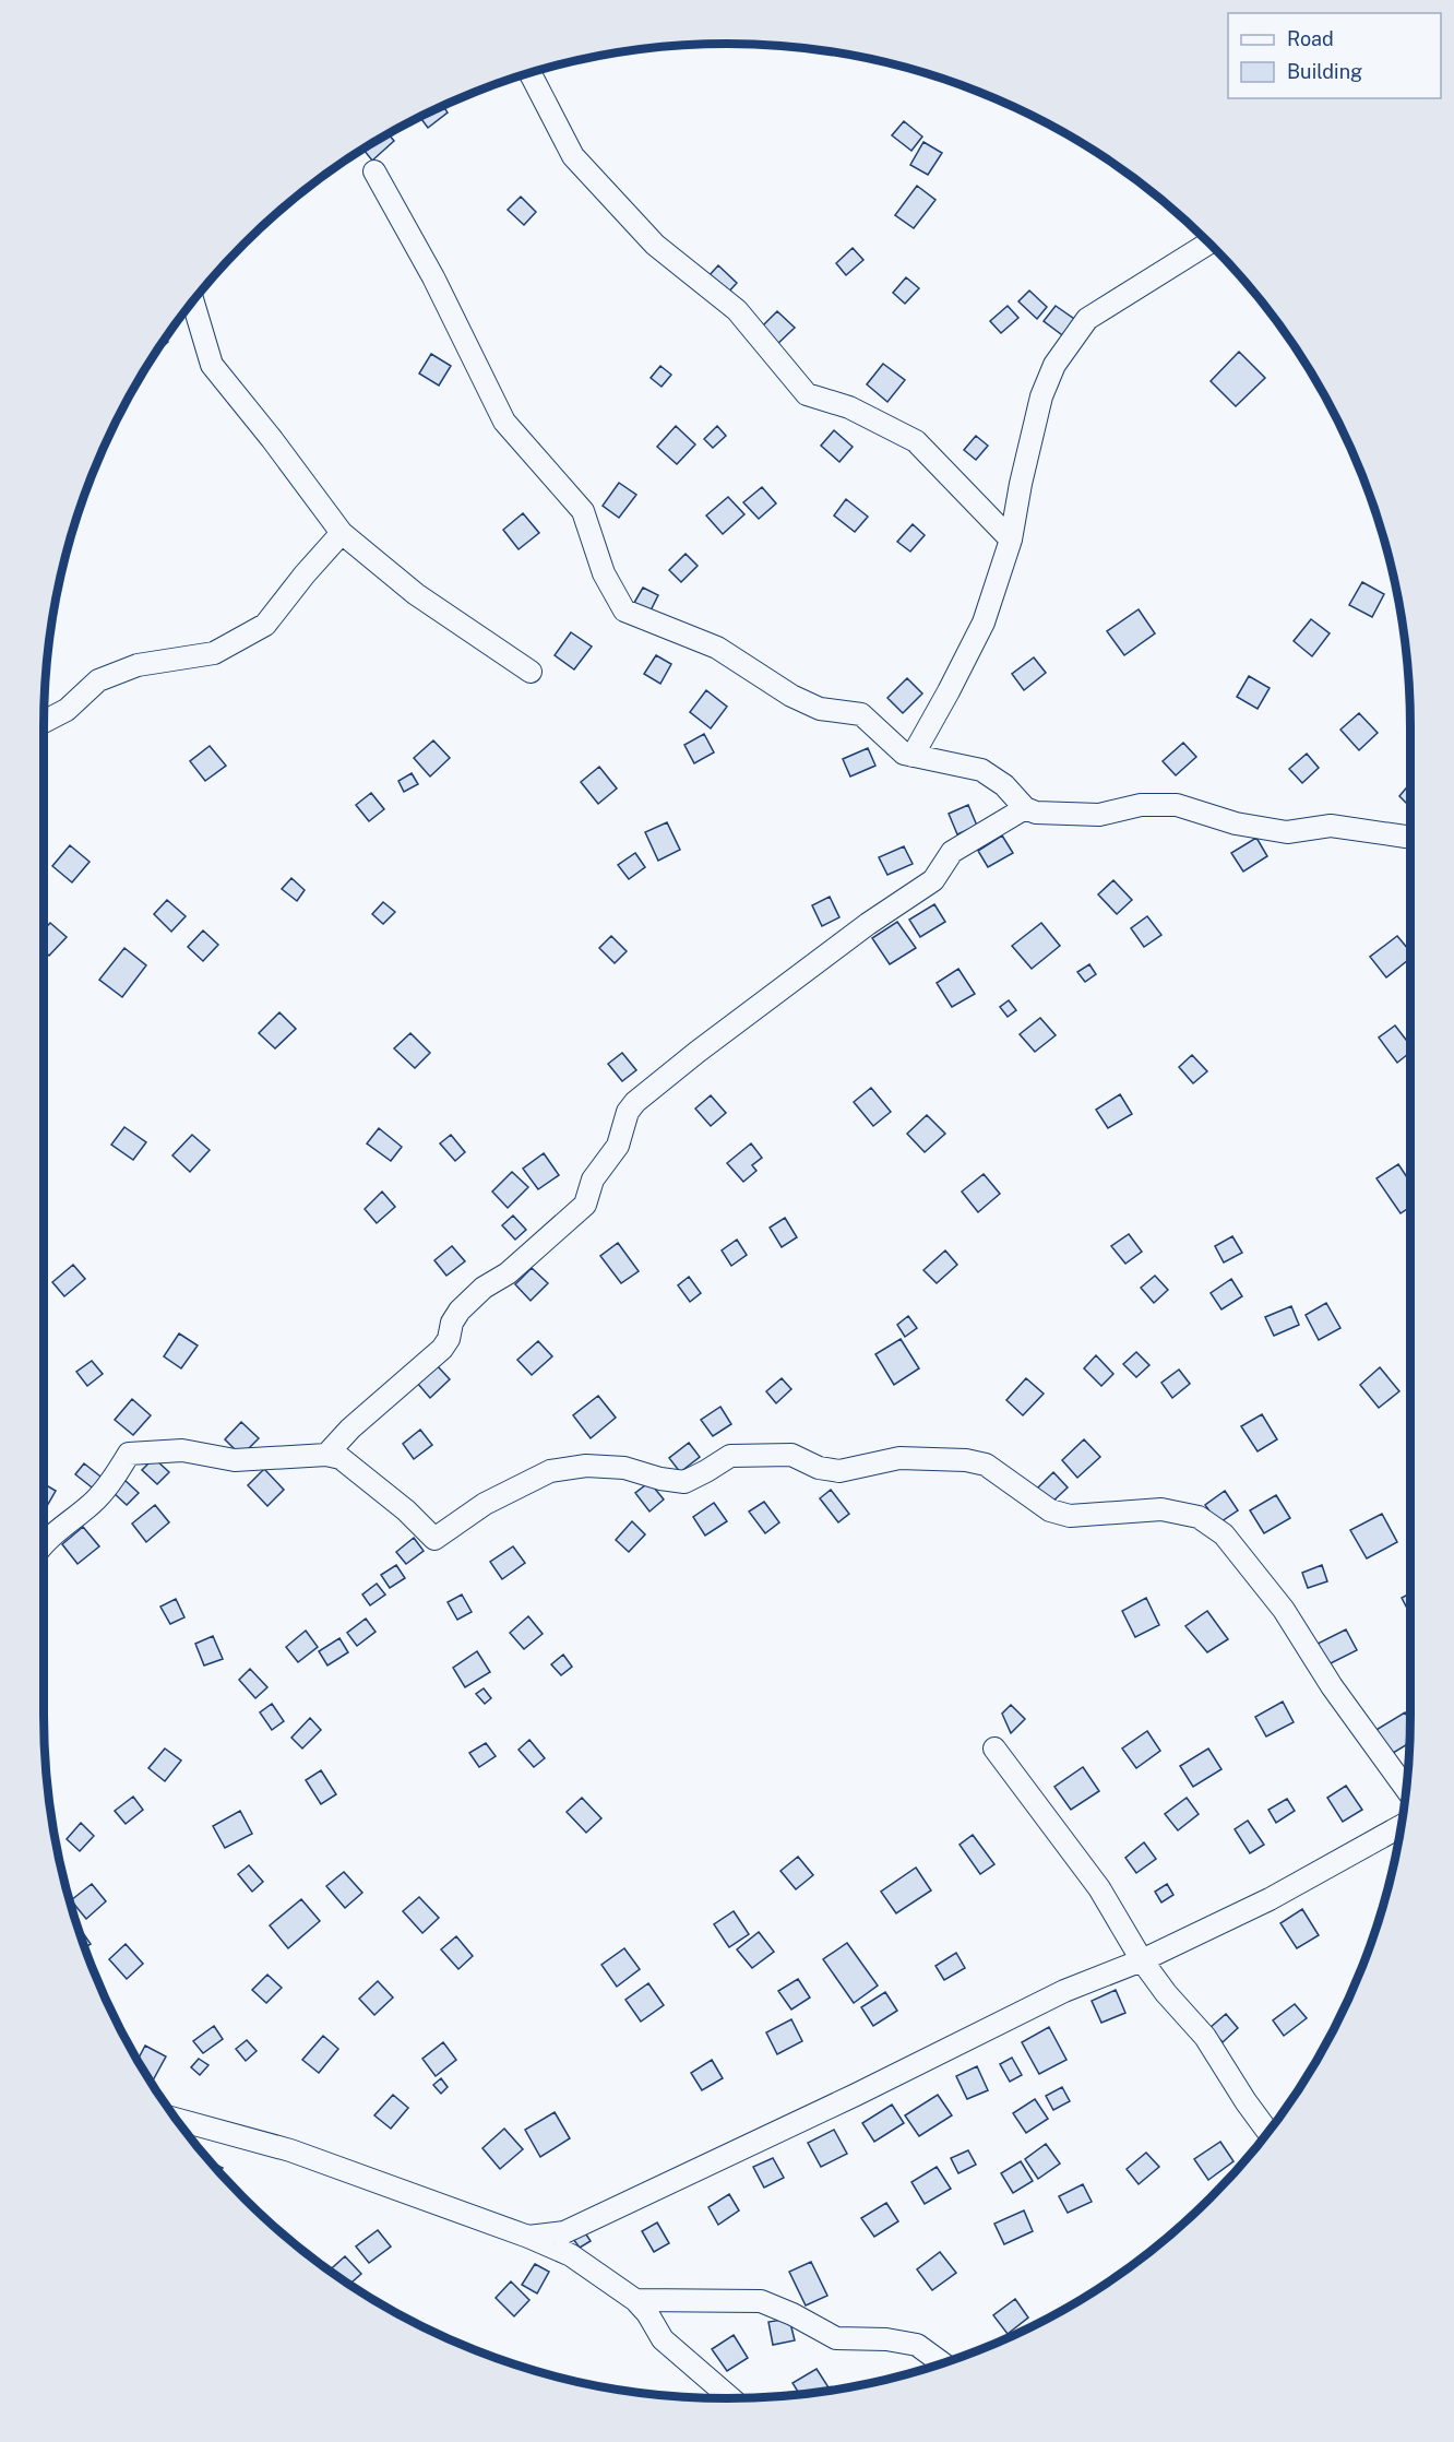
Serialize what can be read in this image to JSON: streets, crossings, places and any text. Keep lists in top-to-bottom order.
{
  "legend": ["Road", "Building"]
}
